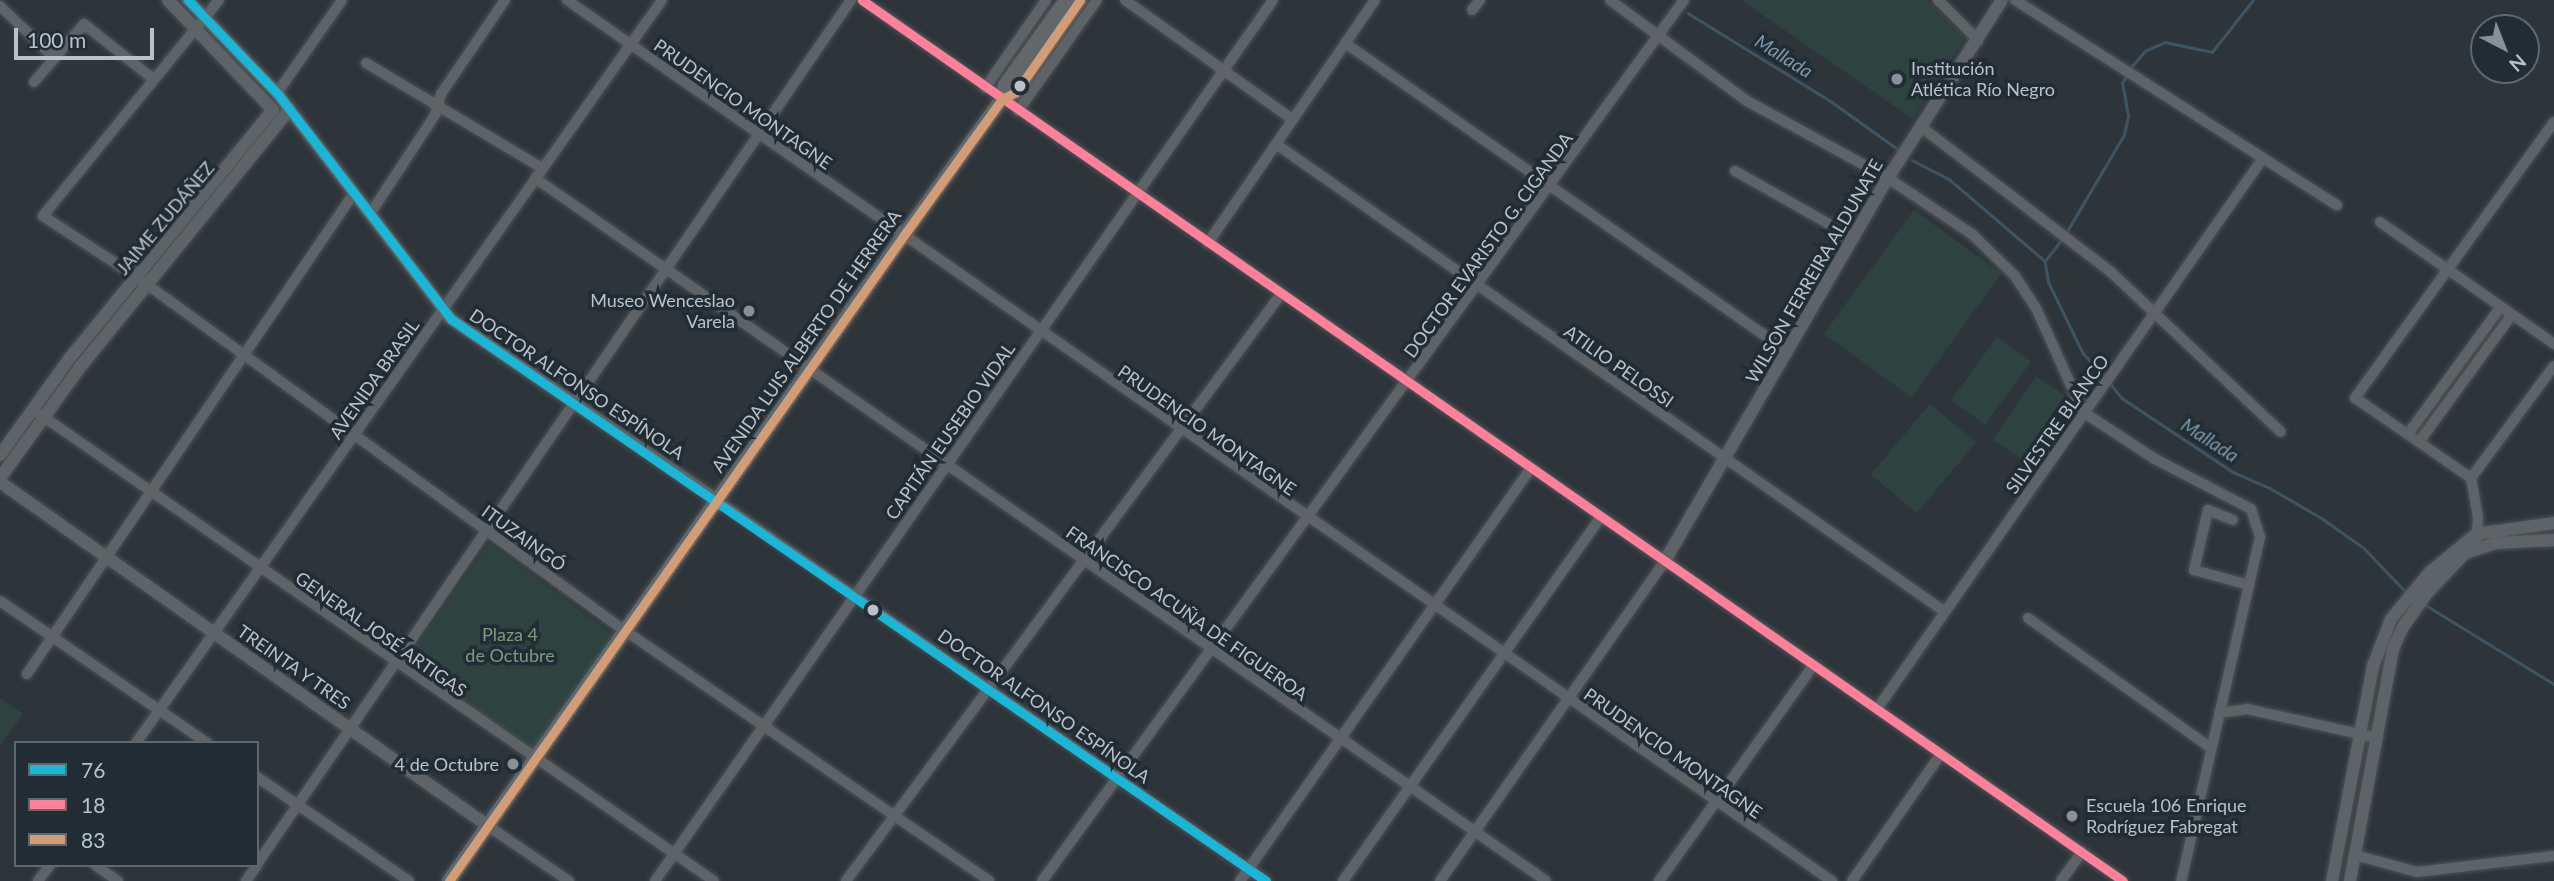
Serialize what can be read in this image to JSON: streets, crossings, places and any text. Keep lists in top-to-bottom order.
{
  "streets": {
    "main road": ["AVENIDA LUIS ALBERTO DE HERRERA"],
    "street": [
      "PRUDENCIO MONTAGNE",
      "JAIME ZUDÁÑEZ",
      "DOCTOR EVARISTO G. CIGANDA",
      "WILSON FERREIRA ALDUNATE",
      "ATILIO PELOSSI",
      "AVENIDA BRASIL",
      "DOCTOR ALFONSO ESPÍNOLA",
      "SILVESTRE BLANCO",
      "CAPITÁN EUSEBIO VIDAL",
      "ITUZAINGÓ",
      "FRANCISCO ACUÑA DE FIGUEROA",
      "GENERAL JOSÉ ARTIGAS",
      "TREINTA Y TRES"
    ]
  },
  "crossings": [
    ["PRUDENCIO MONTAGNE", "DOCTOR EVARISTO G. CIGANDA"],
    ["PRUDENCIO MONTAGNE", "AVENIDA LUIS ALBERTO DE HERRERA"],
    ["PRUDENCIO MONTAGNE", "AVENIDA BRASIL"],
    ["PRUDENCIO MONTAGNE", "CAPITÁN EUSEBIO VIDAL"],
    ["JAIME ZUDÁÑEZ", "DOCTOR ALFONSO ESPÍNOLA"],
    ["JAIME ZUDÁÑEZ", "ITUZAINGÓ"],
    ["JAIME ZUDÁÑEZ", "GENERAL JOSÉ ARTIGAS"],
    ["JAIME ZUDÁÑEZ", "TREINTA Y TRES"],
    ["DOCTOR EVARISTO G. CIGANDA", "ATILIO PELOSSI"],
    ["DOCTOR EVARISTO G. CIGANDA", "DOCTOR ALFONSO ESPÍNOLA"],
    ["DOCTOR EVARISTO G. CIGANDA", "FRANCISCO ACUÑA DE FIGUEROA"],
    ["WILSON FERREIRA ALDUNATE", "ATILIO PELOSSI"],
    ["AVENIDA LUIS ALBERTO DE HERRERA", "DOCTOR ALFONSO ESPÍNOLA"],
    ["AVENIDA LUIS ALBERTO DE HERRERA", "ITUZAINGÓ"],
    ["AVENIDA LUIS ALBERTO DE HERRERA", "FRANCISCO ACUÑA DE FIGUEROA"],
    ["AVENIDA LUIS ALBERTO DE HERRERA", "GENERAL JOSÉ ARTIGAS"],
    ["AVENIDA LUIS ALBERTO DE HERRERA", "TREINTA Y TRES"],
    ["ATILIO PELOSSI", "SILVESTRE BLANCO"],
    ["AVENIDA BRASIL", "DOCTOR ALFONSO ESPÍNOLA"],
    ["AVENIDA BRASIL", "ITUZAINGÓ"],
    ["AVENIDA BRASIL", "FRANCISCO ACUÑA DE FIGUEROA"],
    ["AVENIDA BRASIL", "GENERAL JOSÉ ARTIGAS"],
    ["AVENIDA BRASIL", "TREINTA Y TRES"],
    ["DOCTOR ALFONSO ESPÍNOLA", "CAPITÁN EUSEBIO VIDAL"],
    ["CAPITÁN EUSEBIO VIDAL", "ITUZAINGÓ"],
    ["CAPITÁN EUSEBIO VIDAL", "FRANCISCO ACUÑA DE FIGUEROA"],
    ["CAPITÁN EUSEBIO VIDAL", "GENERAL JOSÉ ARTIGAS"]
  ],
  "water": ["Mallada"],
  "parks": ["Plaza 4 de Octubre"],
  "places": [
    "Institución Atlética Río Negro",
    "Museo Wenceslao Varela",
    "4 de Octubre",
    "Escuela 106 Enrique Rodríguez Fabregat"
  ],
  "lines": ["transit line 76", "transit line 18", "transit line 83"],
  "legend": ["76", "18", "83"],
  "scale_bar": "100 m",
  "north": "bottom right"
}
